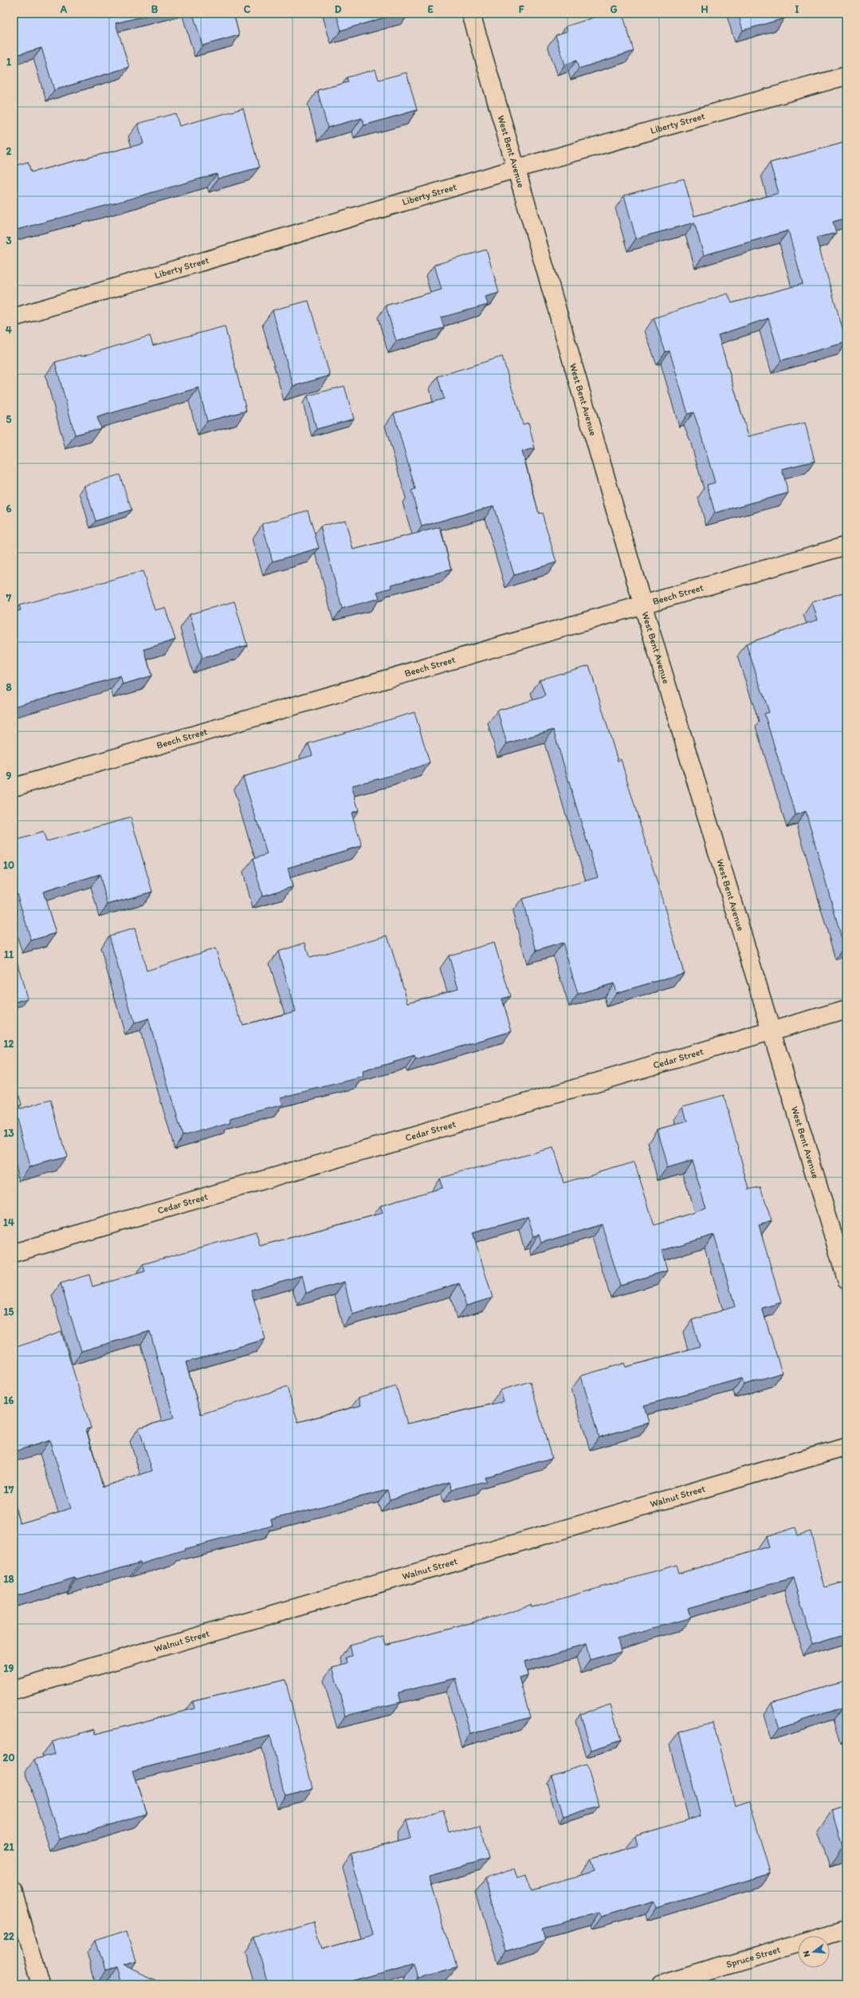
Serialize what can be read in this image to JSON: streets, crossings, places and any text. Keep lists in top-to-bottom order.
{
  "streets": {
    "street": [
      "Liberty Street",
      "West Bent Avenue",
      "Beech Street",
      "Cedar Street",
      "Walnut Street",
      "Spruce Street"
    ]
  },
  "crossings": [
    ["Liberty Street", "West Bent Avenue"],
    ["West Bent Avenue", "Beech Street"],
    ["West Bent Avenue", "Cedar Street"]
  ],
  "north": "left",
  "grid": {
    "columns": [
      "A",
      "B",
      "C",
      "D",
      "E",
      "F",
      "G",
      "H",
      "I"
    ],
    "rows": [
      "1",
      "2",
      "3",
      "4",
      "5",
      "6",
      "7",
      "8",
      "9",
      "10",
      "11",
      "12",
      "13",
      "14",
      "15",
      "16",
      "17",
      "18",
      "19",
      "20",
      "21",
      "22"
    ]
  }
}
